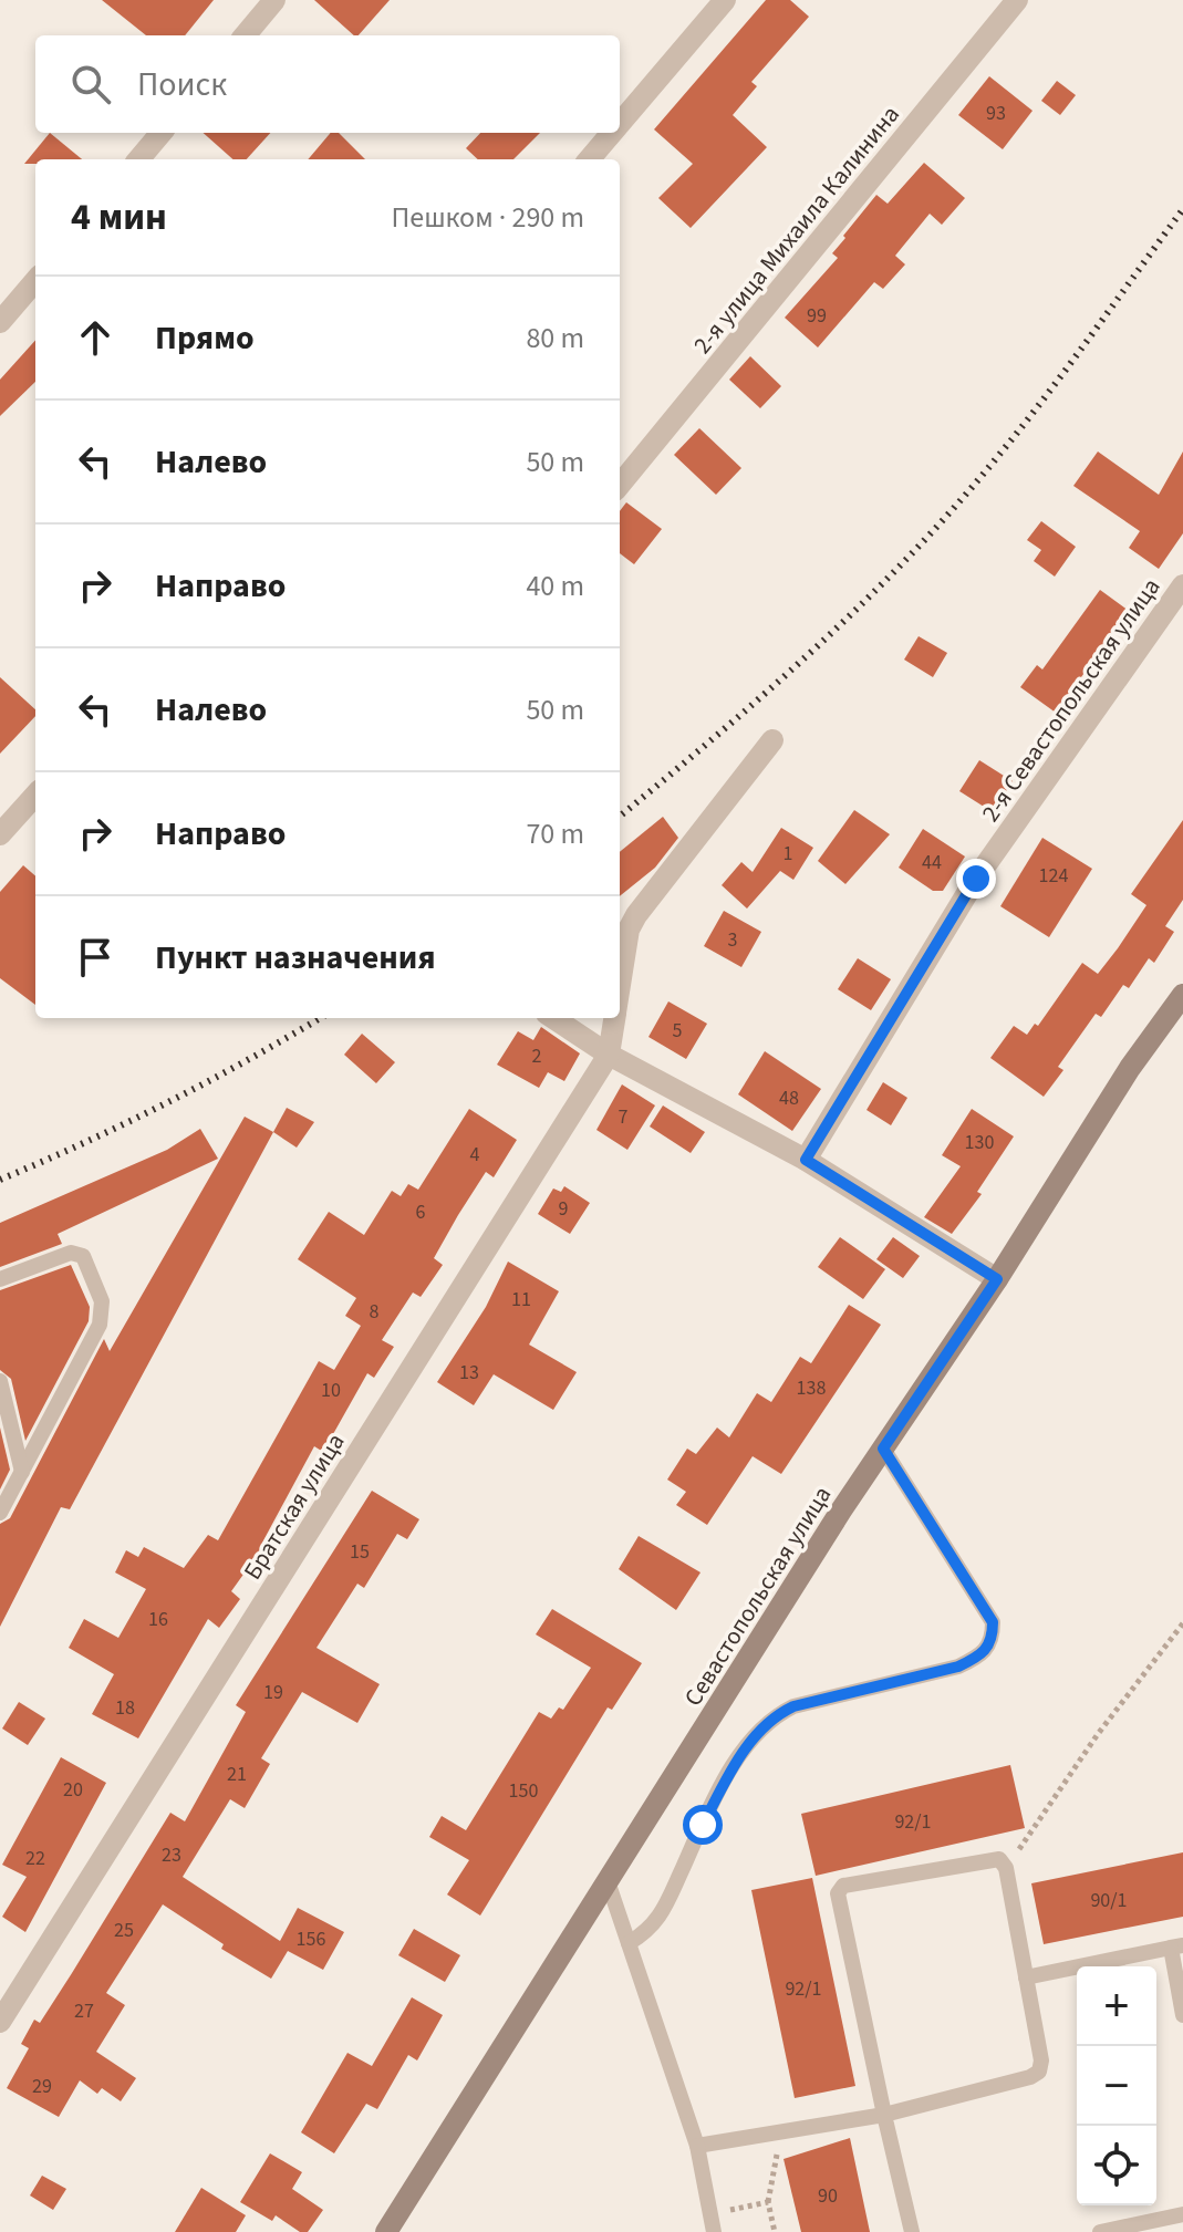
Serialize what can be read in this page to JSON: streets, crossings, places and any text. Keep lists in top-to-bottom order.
{
  "streets": {
    "street": [
      "2-я улица Михаила Калинина",
      "2-я Севастопольская улица",
      "Братская улица",
      "Севастопольская улица"
    ]
  },
  "house_numbers": [
    "93",
    "99",
    "1",
    "44",
    "124",
    "3",
    "5",
    "2",
    "48",
    "7",
    "130",
    "4",
    "9",
    "6",
    "11",
    "8",
    "13",
    "138",
    "10",
    "15",
    "16",
    "19",
    "18",
    "21",
    "20",
    "150",
    "92/1",
    "23",
    "22",
    "90/1",
    "25",
    "156",
    "92/1",
    "27",
    "29",
    "90"
  ],
  "page": {
    "search": "Поиск",
    "heading": ["4 мин", "Пешком · 290 m"],
    "list": [
      ["Прямо", "80 m"],
      ["Налево", "50 m"],
      ["Направо", "40 m"],
      ["Налево", "50 m"],
      ["Направо", "70 m"],
      "Пункт назначения"
    ],
    "map_buttons": ["+", "−"]
  }
}
